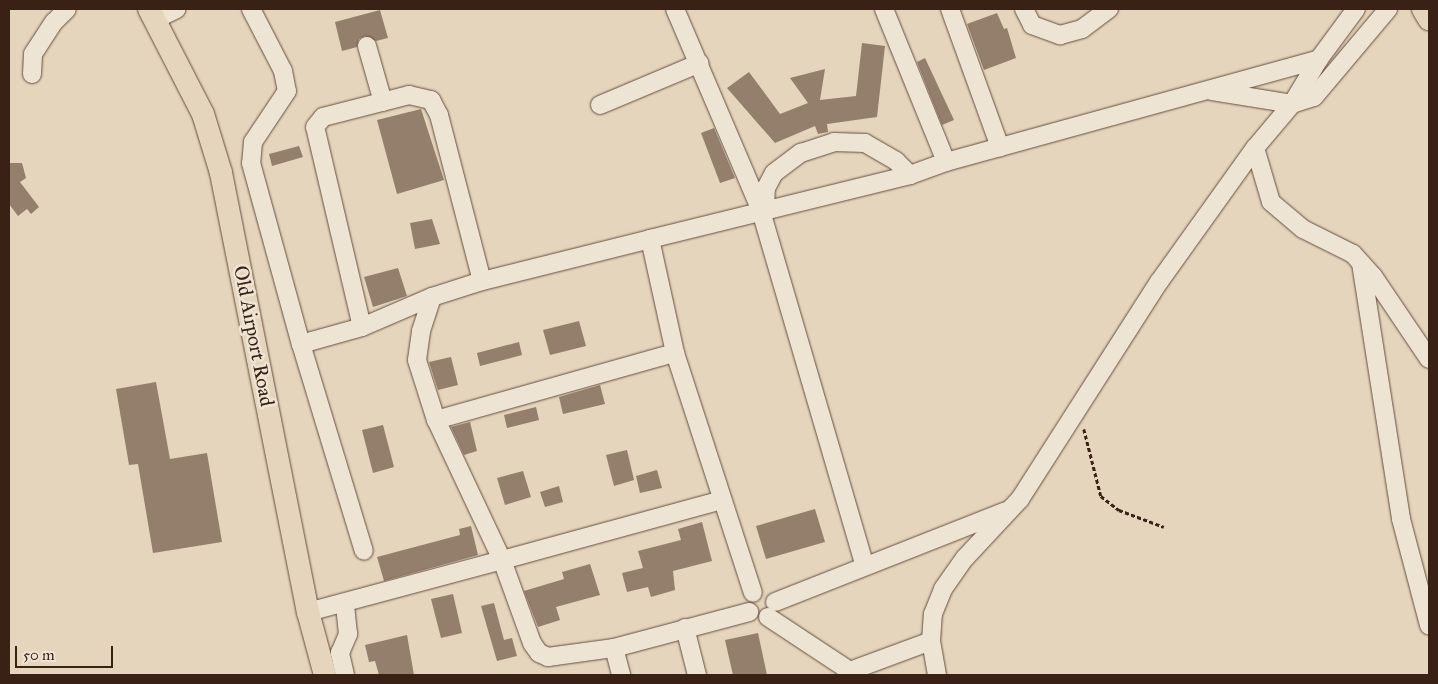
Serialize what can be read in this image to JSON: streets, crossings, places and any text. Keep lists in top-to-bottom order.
{
  "streets": {
    "main road": ["Old Airport Road"]
  },
  "scale_bar": "50 m"
}
